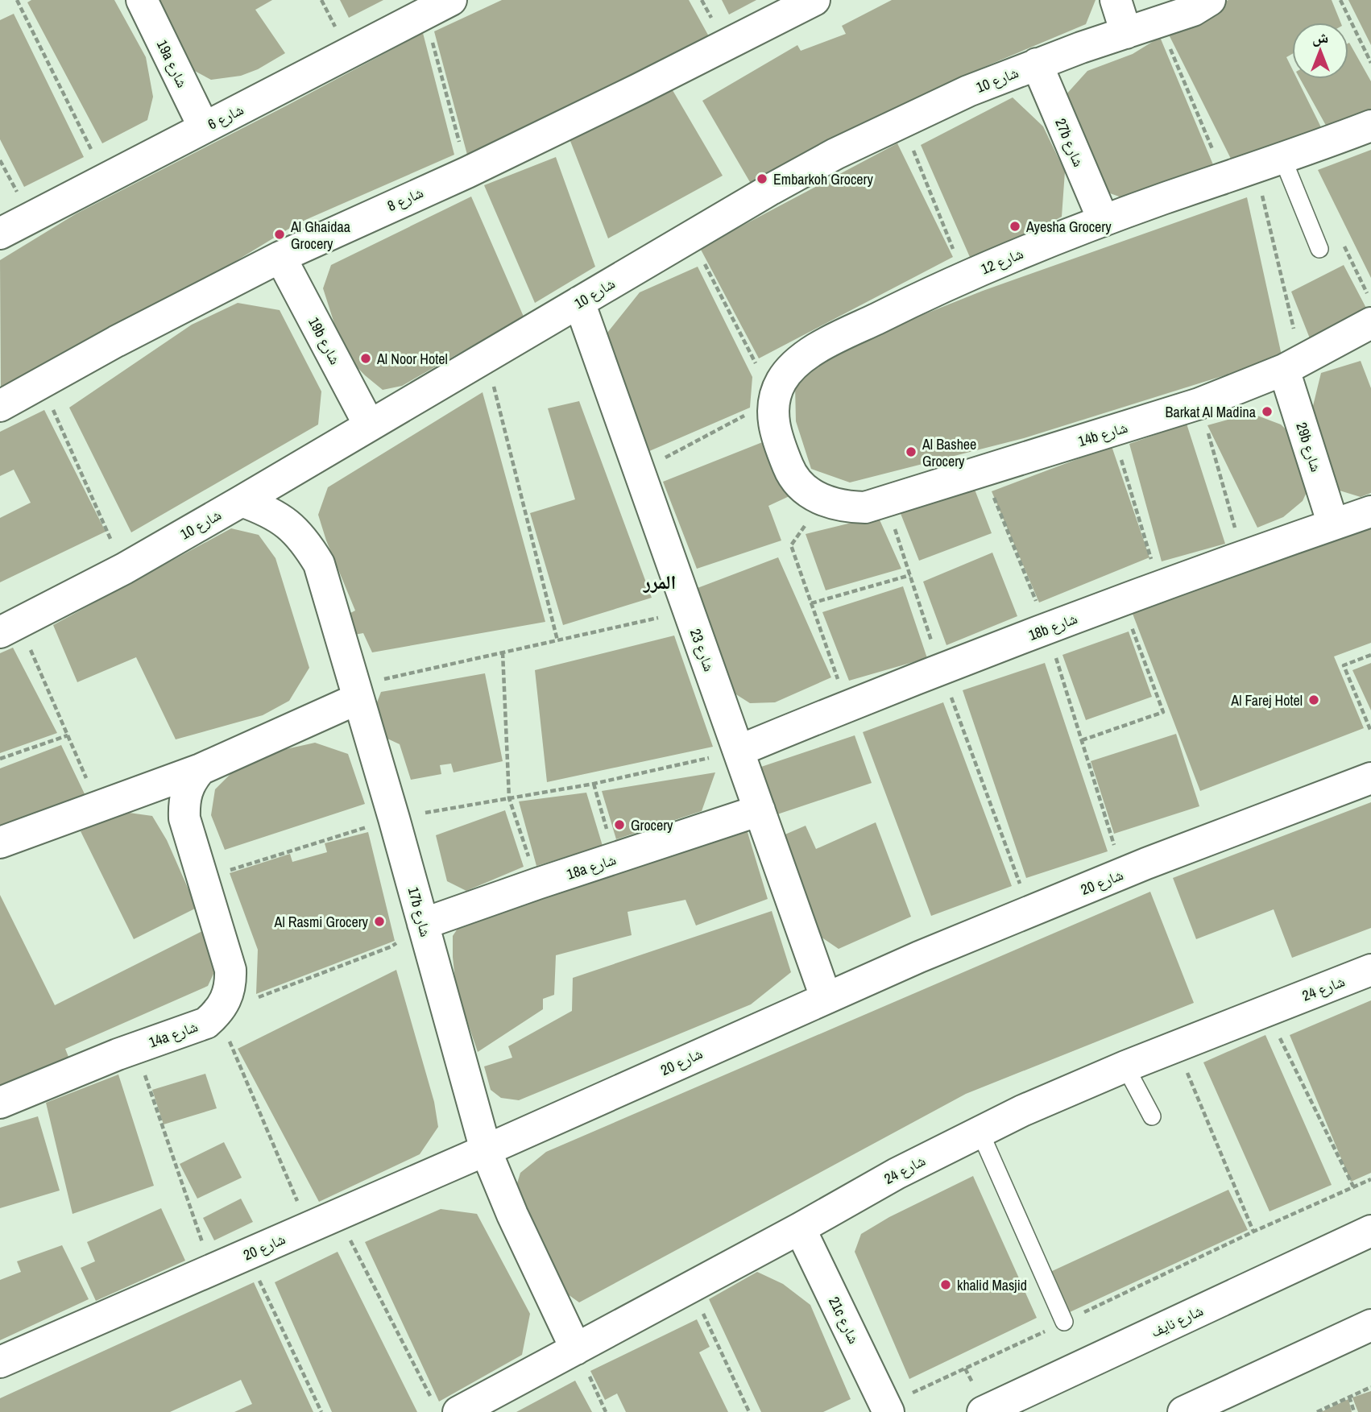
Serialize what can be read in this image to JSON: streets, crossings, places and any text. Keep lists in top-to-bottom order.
{
  "streets": {
    "street": [
      "19a شارع",
      "شارع 10",
      "شارع 6",
      "27b شارع",
      "شارع 8",
      "شارع 12",
      "19b شارع",
      "14b شارع",
      "29b شارع",
      "18b شارع",
      "شارع 23",
      "18a شارع",
      "شارع 20",
      "17b شارع",
      "شارع 24",
      "14a شارع",
      "21c شارع",
      "شارع نايف"
    ]
  },
  "crossings": [
    ["19a شارع", "شارع 6"],
    ["شارع 10", "27b شارع"],
    ["شارع 10", "19b شارع"],
    ["شارع 10", "شارع 23"],
    ["شارع 10", "17b شارع"],
    ["27b شارع", "شارع 12"],
    ["شارع 8", "19b شارع"],
    ["شارع 12", "14b شارع"],
    ["14b شارع", "29b شارع"],
    ["29b شارع", "18b شارع"],
    ["18b شارع", "شارع 23"],
    ["شارع 23", "18a شارع"],
    ["شارع 23", "شارع 20"],
    ["18a شارع", "17b شارع"],
    ["شارع 20", "17b شارع"],
    ["17b شارع", "شارع 24"],
    ["شارع 24", "21c شارع"]
  ],
  "districts": ["المرر"],
  "places": [
    "Embarkoh Grocery",
    "Ayesha Grocery",
    "Al Ghaidaa Grocery",
    "Al Noor Hotel",
    "Barkat Al Madina",
    "Al Bashee Grocery",
    "Al Farej Hotel",
    "Grocery",
    "Al Rasmi Grocery",
    "khalid Masjid"
  ],
  "north": "top"
}
